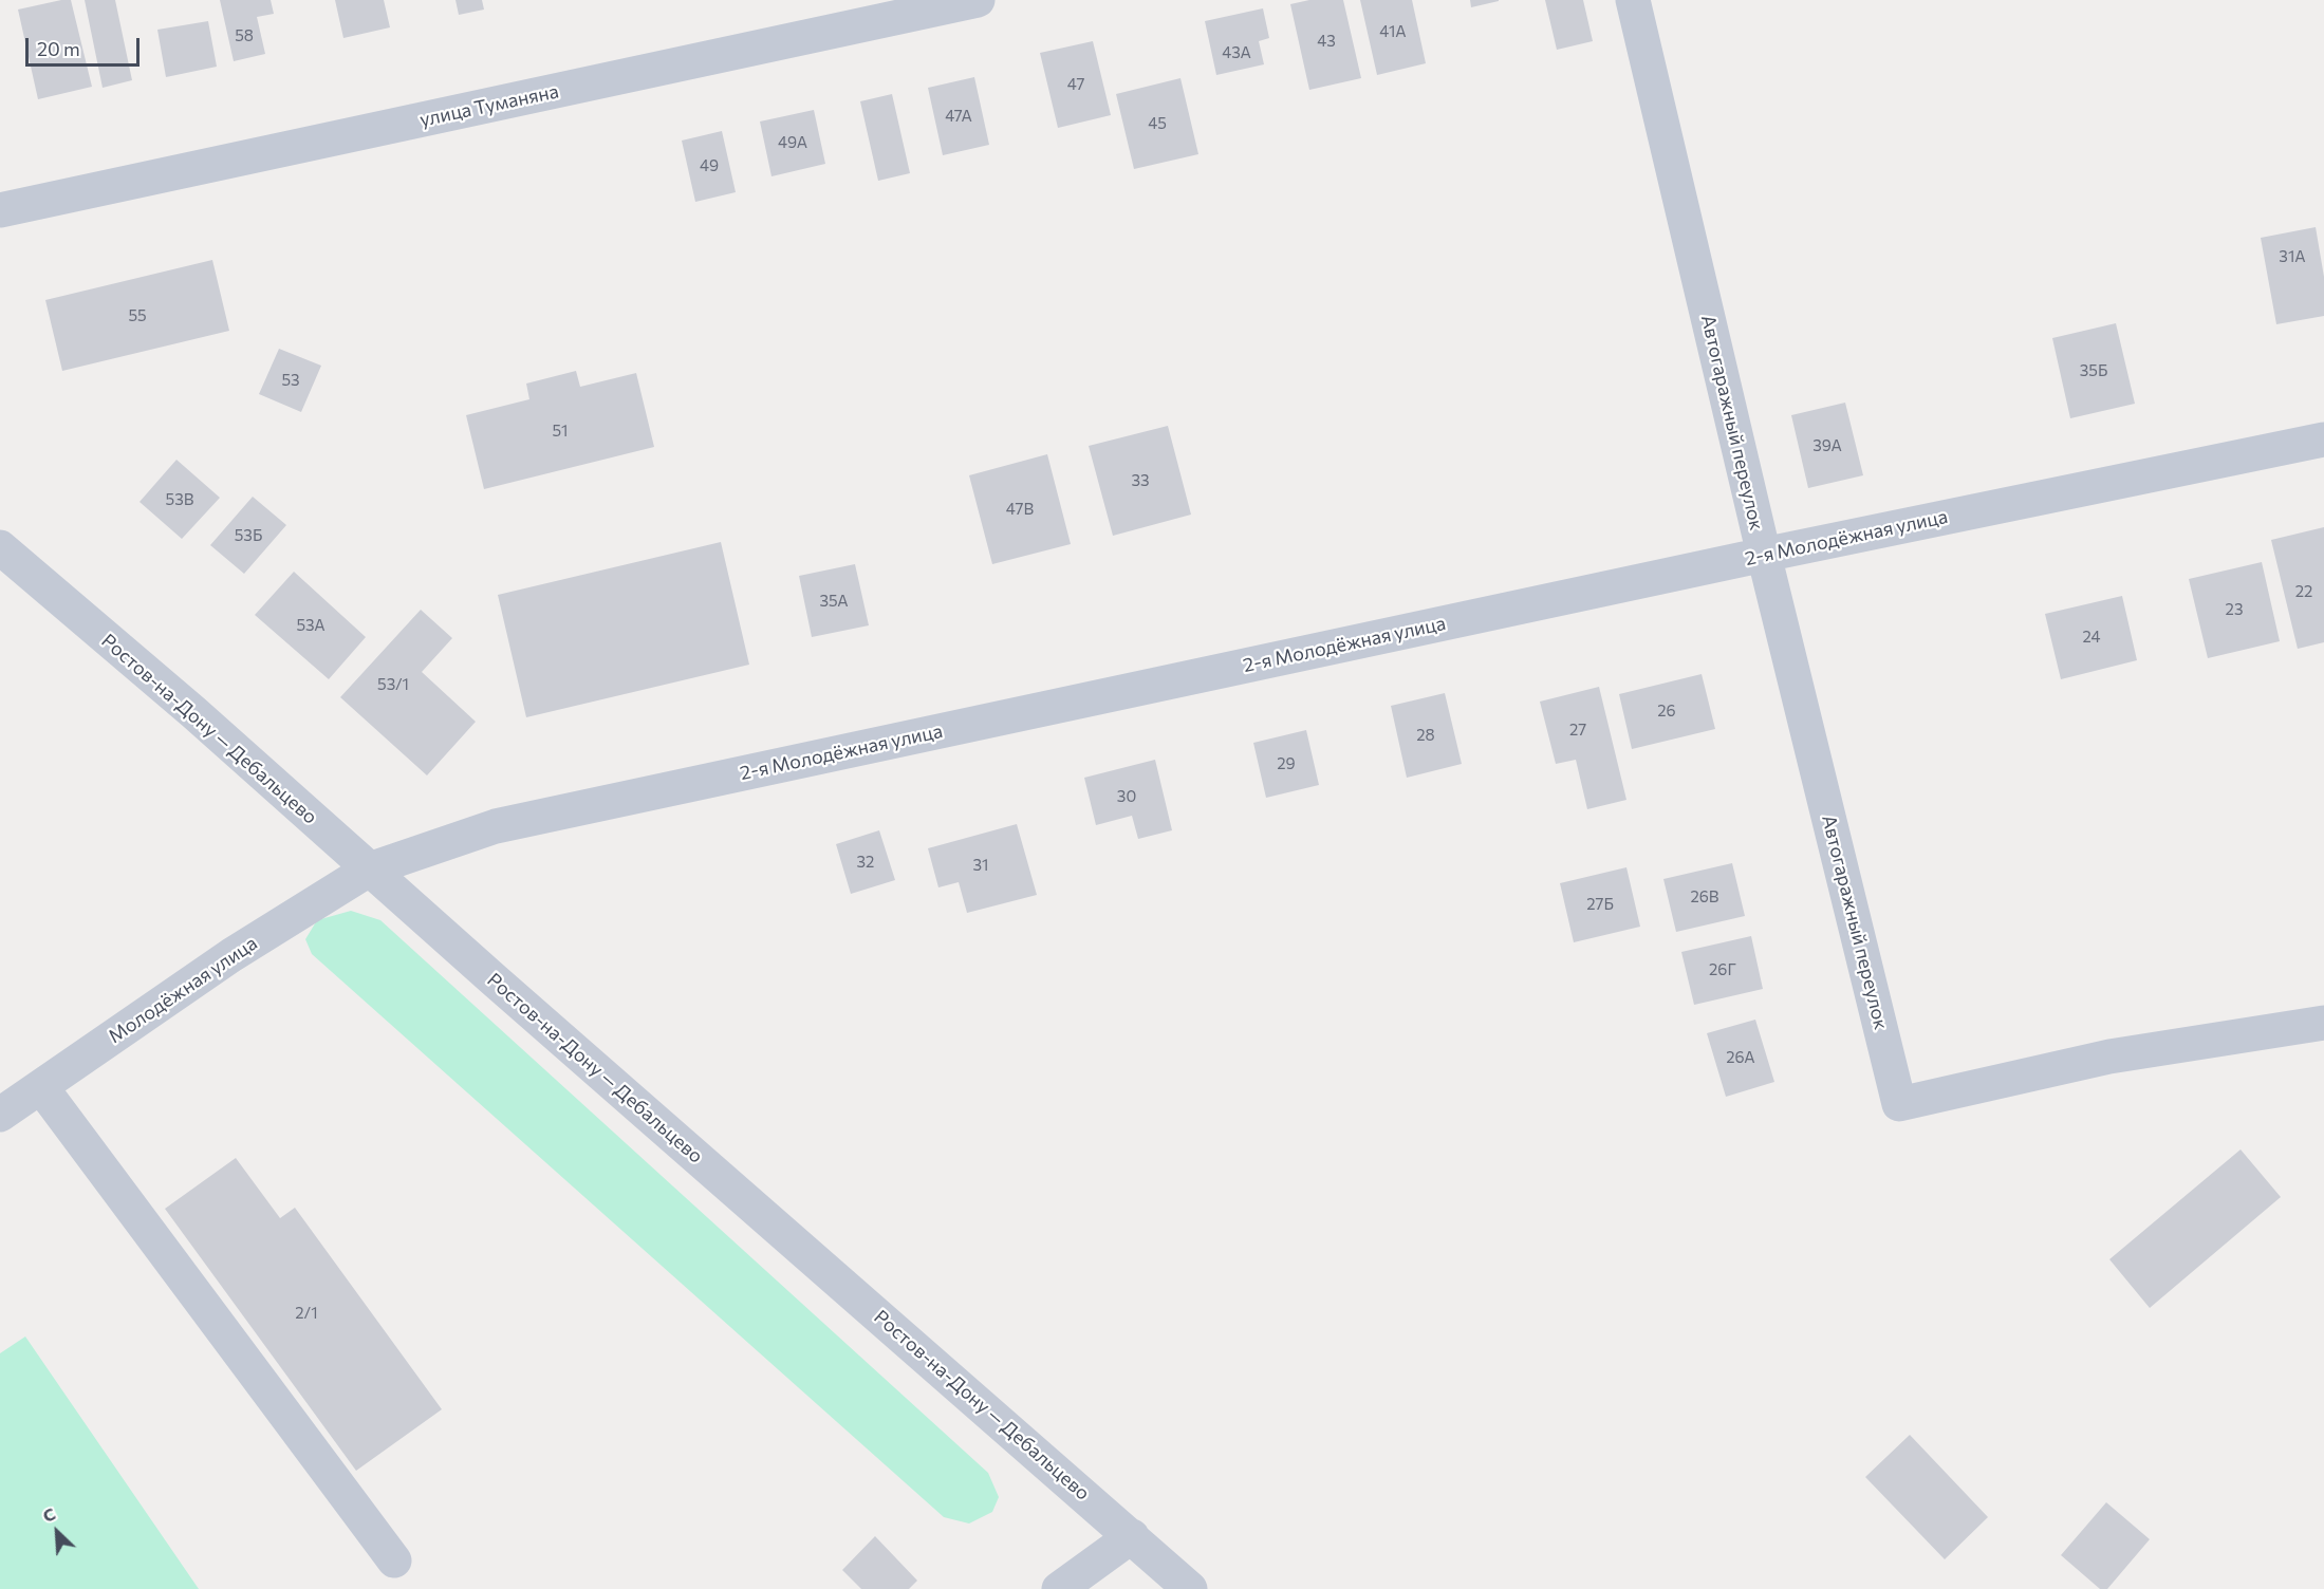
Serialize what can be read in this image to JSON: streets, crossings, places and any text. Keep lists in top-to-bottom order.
{
  "streets": {
    "street": [
      "улица Туманяна",
      "Автогаражный переулок",
      "2-я Молодёжная улица",
      "Ростов-на-Дону — Дебальцево",
      "Молодёжная улица"
    ]
  },
  "crossings": [
    ["Автогаражный переулок", "2-я Молодёжная улица"],
    ["2-я Молодёжная улица", "Ростов-на-Дону — Дебальцево"],
    ["2-я Молодёжная улица", "Молодёжная улица"],
    ["Ростов-на-Дону — Дебальцево", "Молодёжная улица"]
  ],
  "house_numbers": [
    "41А",
    "58",
    "43",
    "43А",
    "47",
    "47А",
    "45",
    "49А",
    "49",
    "31А",
    "55",
    "35Б",
    "53",
    "51",
    "39А",
    "33",
    "53В",
    "47В",
    "53Б",
    "22",
    "35А",
    "23",
    "53А",
    "24",
    "53/1",
    "26",
    "27",
    "28",
    "29",
    "30",
    "32",
    "31",
    "26В",
    "27Б",
    "26Г",
    "26А",
    "2/1"
  ],
  "scale_bar": "20 m",
  "north": "top left"
}
